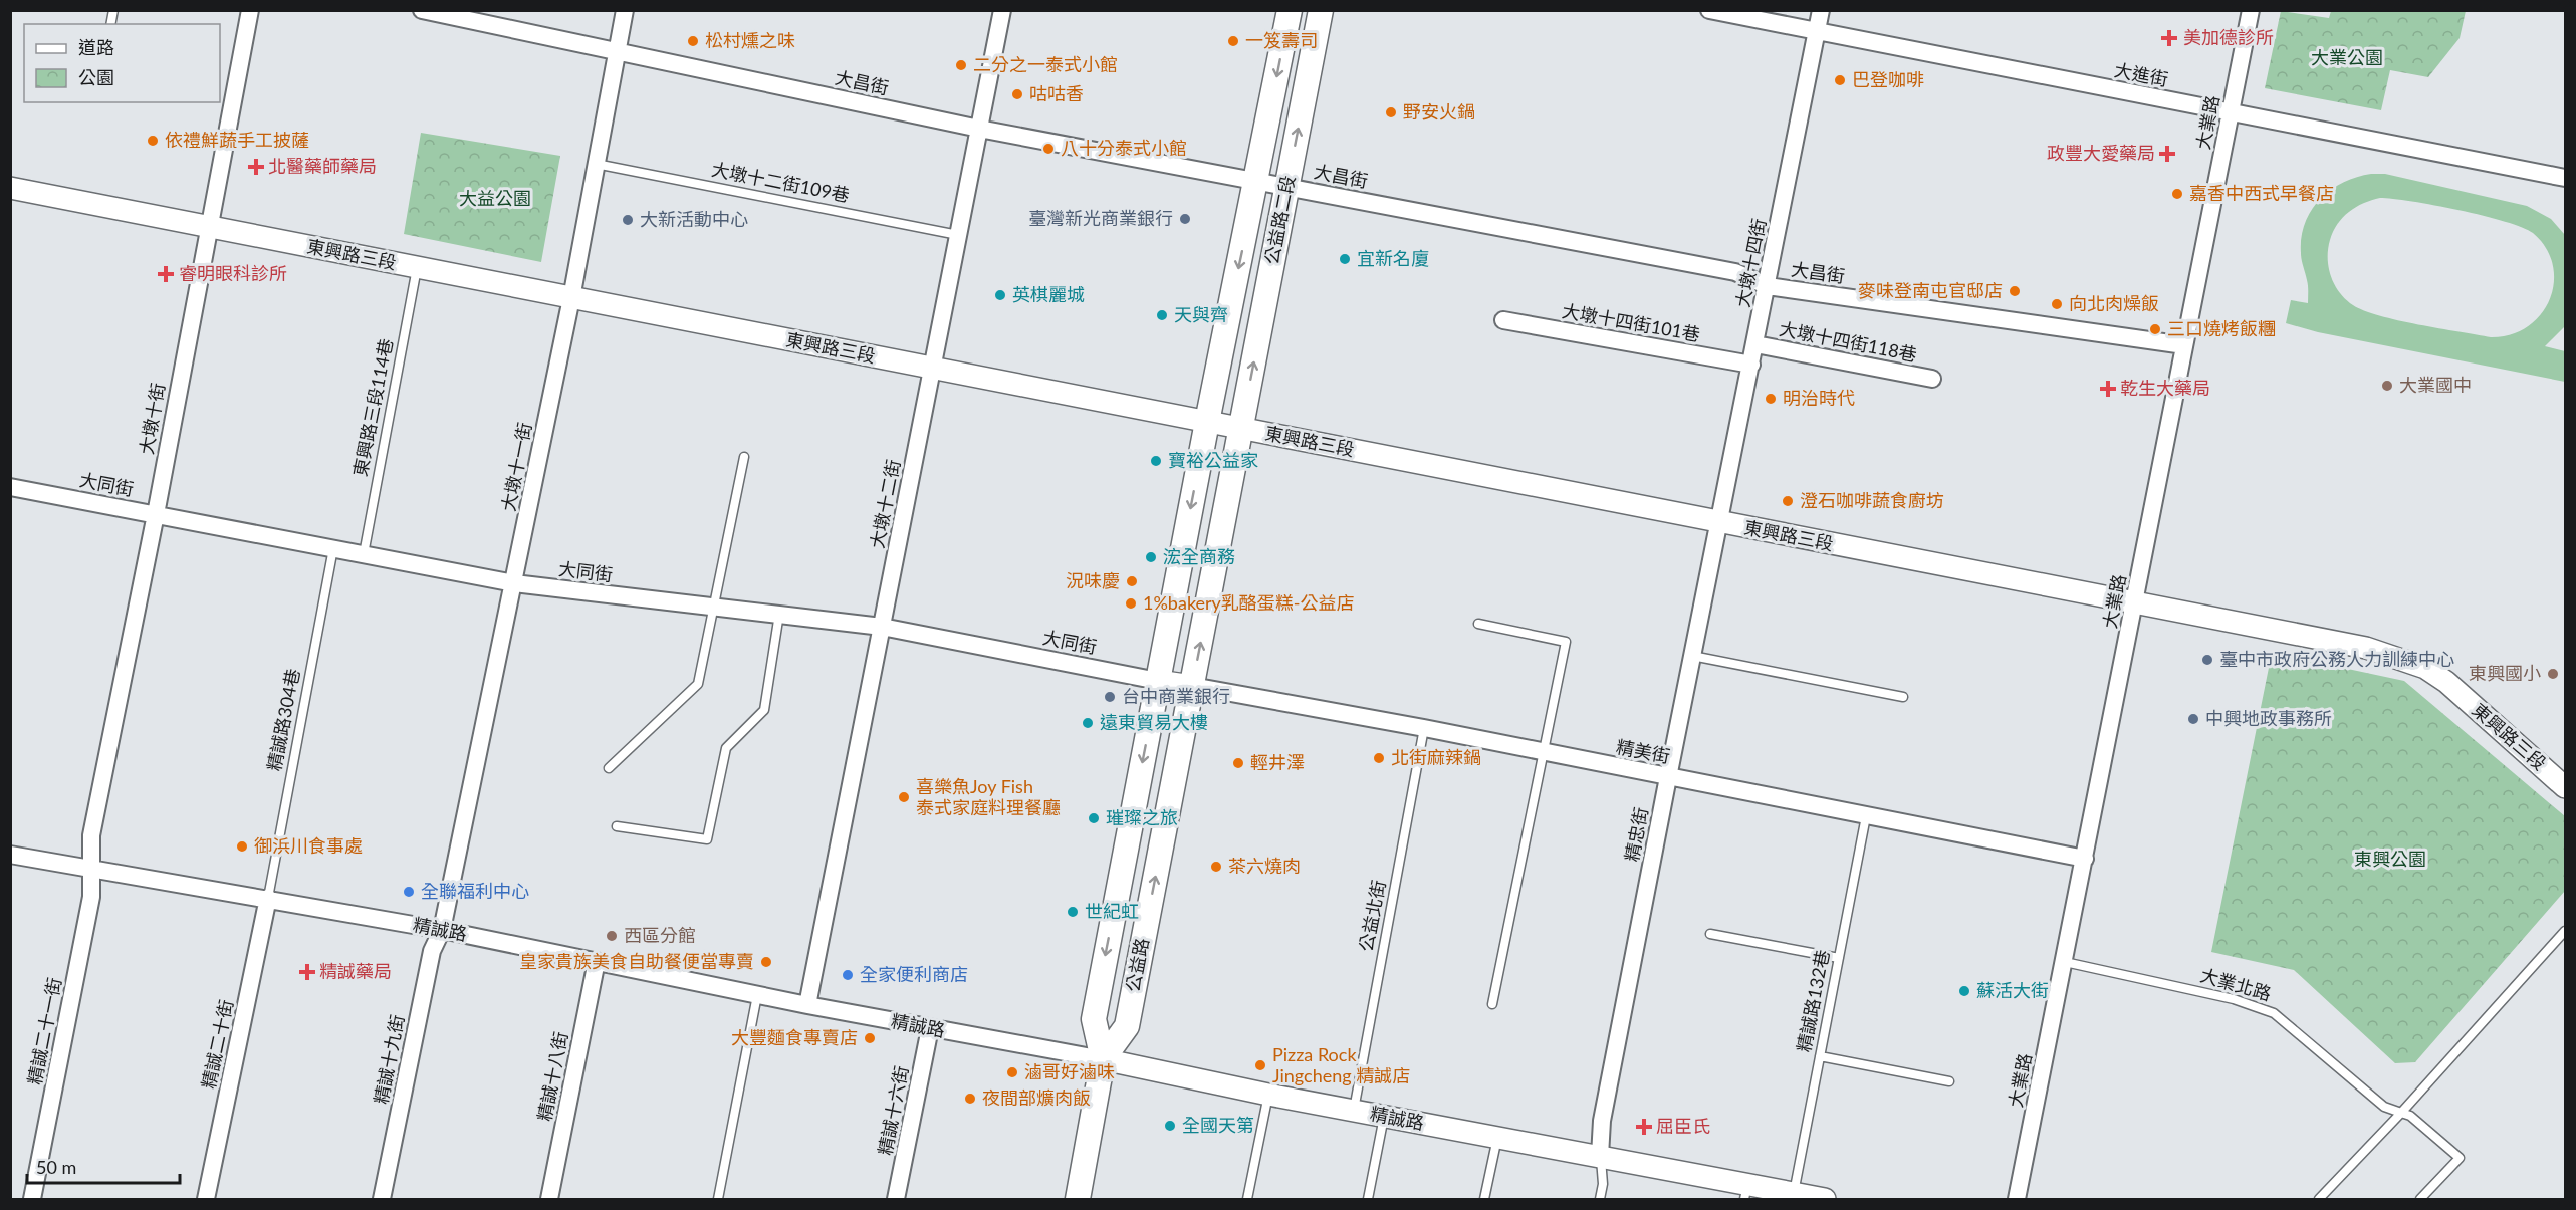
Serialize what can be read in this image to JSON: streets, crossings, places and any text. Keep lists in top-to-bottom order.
{
  "streets": {
    "main road": ["公益路二段", "公益路"],
    "street": [
      "大進街",
      "大昌街",
      "大業路",
      "東興路三段",
      "大墩十四街",
      "大墩十四街101巷",
      "大墩十四街118巷",
      "大墩十街",
      "大墩十一街",
      "大同街",
      "大墩十二街",
      "精美街",
      "精忠街",
      "精誠路",
      "精誠二十一街",
      "精誠二十街",
      "精誠十九街",
      "精誠十八街",
      "精誠十六街"
    ],
    "lane": [
      "大墩十二街109巷",
      "東興路三段114巷",
      "精誠路304巷",
      "公益北街",
      "大業北路",
      "精誠路132巷"
    ]
  },
  "crossings": [
    ["大進街", "大業路"],
    ["大進街", "大墩十四街"],
    ["大昌街", "大業路"],
    ["大昌街", "公益路二段"],
    ["大昌街", "大墩十四街"],
    ["大昌街", "大墩十一街"],
    ["大昌街", "大墩十二街"],
    ["大業路", "東興路三段"],
    ["大業路", "精美街"],
    ["大業路", "大業北路"],
    ["大墩十二街109巷", "大墩十一街"],
    ["大墩十二街109巷", "大墩十二街"],
    ["公益路二段", "東興路三段"],
    ["公益路二段", "公益路"],
    ["東興路三段", "大墩十四街"],
    ["東興路三段", "東興路三段114巷"],
    ["東興路三段", "大墩十街"],
    ["東興路三段", "大墩十一街"],
    ["東興路三段", "大墩十二街"],
    ["東興路三段", "精忠街"],
    ["東興路三段", "公益路"],
    ["大墩十四街", "大墩十四街101巷"],
    ["大墩十四街", "大墩十四街118巷"],
    ["大墩十四街", "精忠街"],
    ["東興路三段114巷", "大同街"],
    ["大墩十街", "大同街"],
    ["大墩十街", "精誠路"],
    ["大墩十街", "精誠二十一街"],
    ["大墩十一街", "大同街"],
    ["大墩十一街", "精誠路"],
    ["大墩十一街", "精誠十九街"],
    ["大同街", "大墩十二街"],
    ["大同街", "精誠路304巷"],
    ["大同街", "公益路"],
    ["大墩十二街", "精誠路"],
    ["精誠路304巷", "精誠路"],
    ["精誠路304巷", "精誠二十街"],
    ["精美街", "精忠街"],
    ["精美街", "公益北街"],
    ["精美街", "公益路"],
    ["精美街", "精誠路132巷"],
    ["精忠街", "精誠路"],
    ["公益北街", "精誠路"],
    ["精誠路", "公益路"],
    ["精誠路", "精誠路132巷"],
    ["精誠路", "精誠二十一街"],
    ["精誠路", "精誠二十街"],
    ["精誠路", "精誠十九街"],
    ["精誠路", "精誠十八街"],
    ["精誠路", "精誠十六街"]
  ],
  "parks": ["大業公園", "大益公園", "東興公園"],
  "places": {
    "health": [
      "美加德診所",
      "政豐大愛藥局",
      "北醫藥師藥局",
      "睿明眼科診所",
      "乾生大藥局",
      "精誠藥局",
      "屈臣氏"
    ],
    "other": [
      "松村燻之味",
      "一笈壽司",
      "二分之一泰式小館",
      "巴登咖啡",
      "咕咕香",
      "野安火鍋",
      "依禮鮮蔬手工披薩",
      "八十分泰式小館",
      "嘉香中西式早餐店",
      "臺灣新光商業銀行",
      "大新活動中心",
      "宜新名廈",
      "麥味登南屯官邸店",
      "英棋麗城",
      "向北肉燥飯",
      "天與齊",
      "三口燒烤飯糰",
      "大業國中",
      "明治時代",
      "寶裕公益家",
      "澄石咖啡蔬食廚坊",
      "浤全商務",
      "況味慶",
      "1%bakery乳酪蛋糕-公益店",
      "臺中市政府公務人力訓練中心",
      "東興國小",
      "台中商業銀行",
      "中興地政事務所",
      "遠東貿易大樓",
      "北街麻辣鍋",
      "輕井澤",
      "喜樂魚Joy Fish 泰式家庭料理餐廳",
      "璀璨之旅",
      "御浜川食事處",
      "茶六燒肉",
      "全聯福利中心",
      "世紀虹",
      "西區分館",
      "皇家貴族美食自助餐便當專賣",
      "全家便利商店",
      "蘇活大街",
      "大豐麵食專賣店",
      "Pizza Rock Jingcheng 精誠店",
      "滷哥好滷味",
      "夜間部爌肉飯",
      "全國天第"
    ]
  },
  "legend": ["道路", "公園"],
  "scale_bar": "50 m"
}
